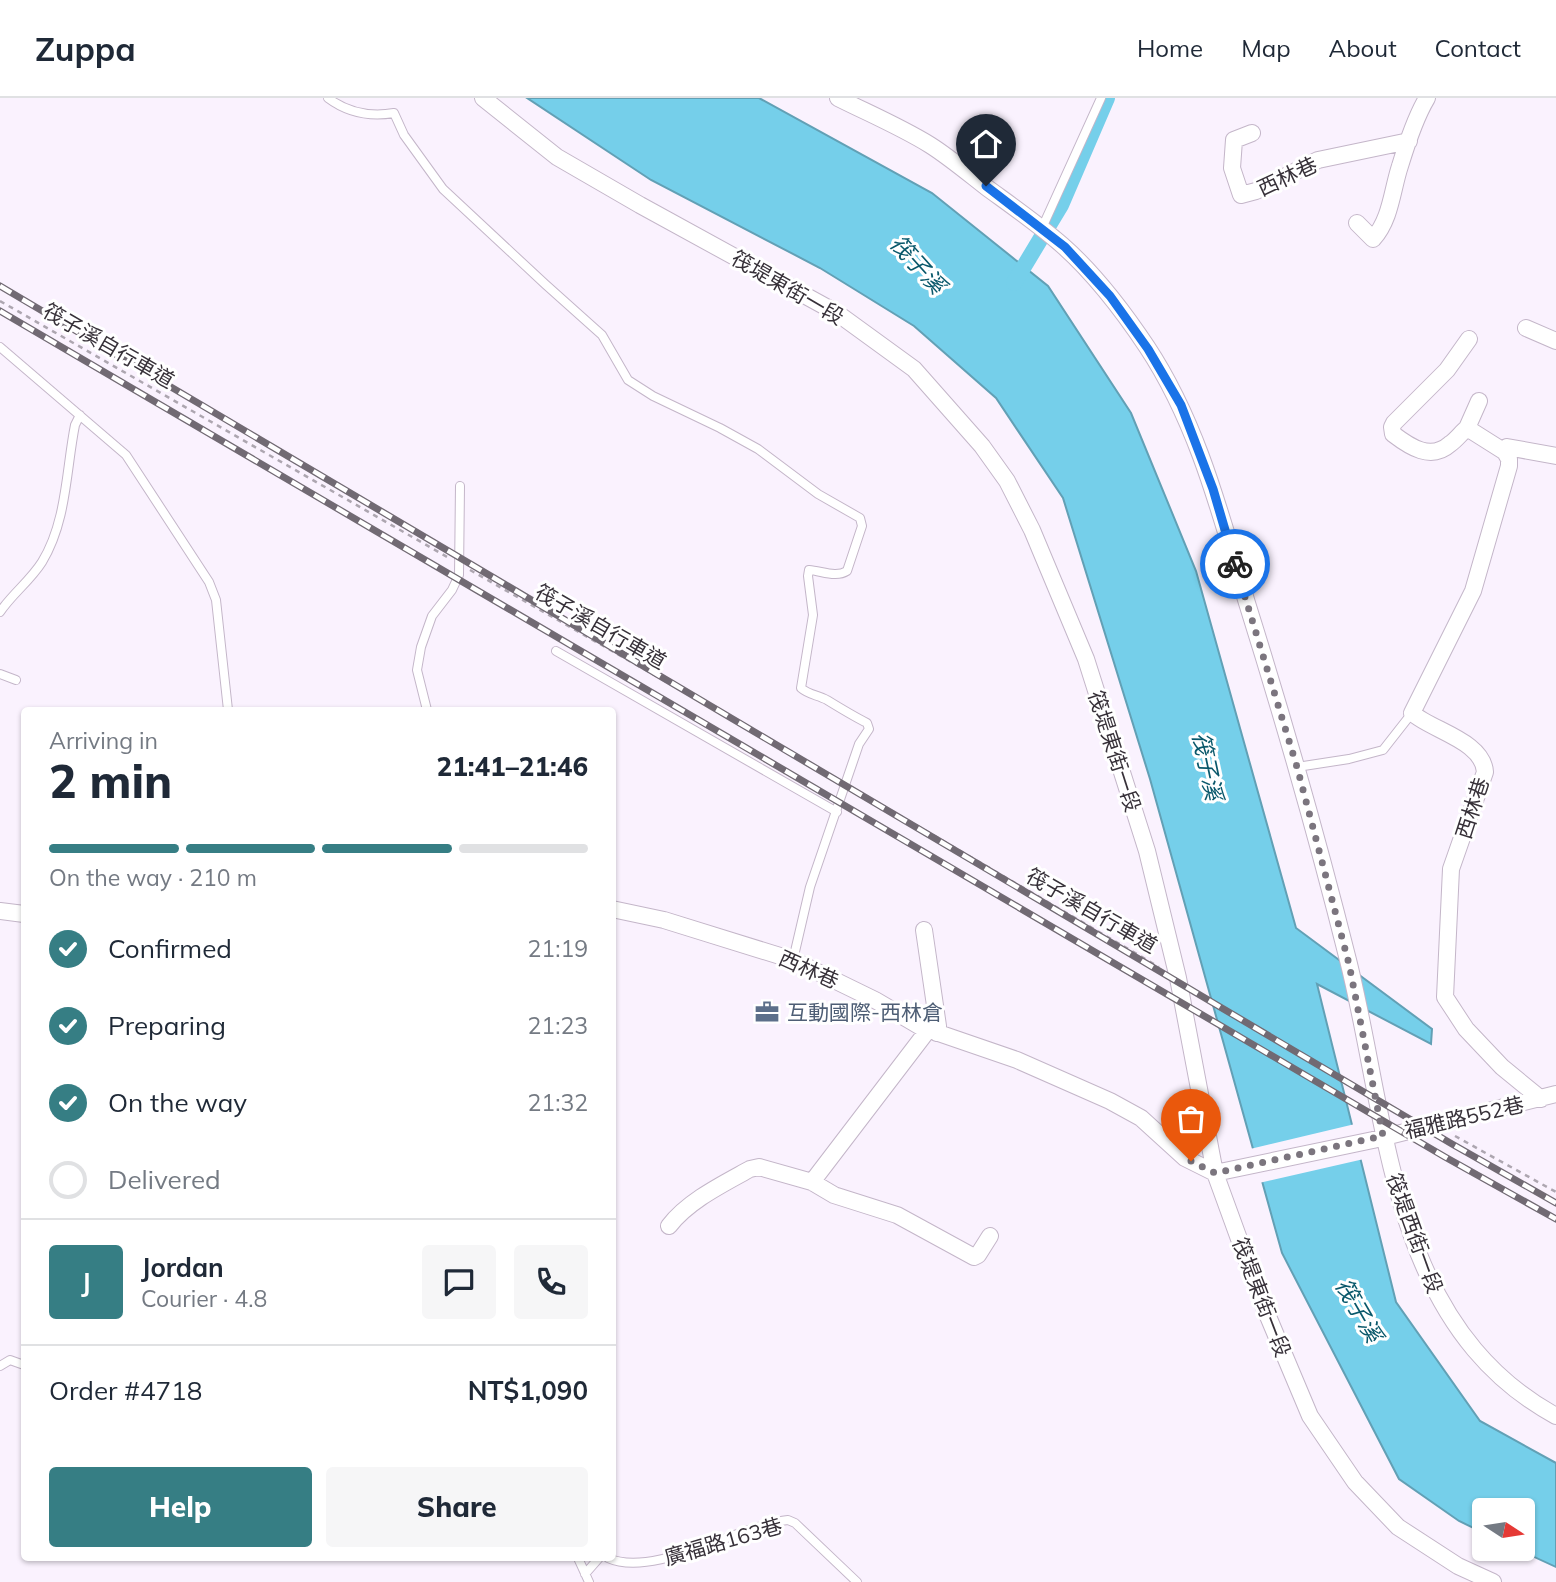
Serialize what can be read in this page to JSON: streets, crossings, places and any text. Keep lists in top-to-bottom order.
{
  "streets": {
    "street": [
      "西林巷",
      "筏堤東街一段",
      "福雅路552巷",
      "筏堤西街一段"
    ],
    "lane": ["廣福路163巷"],
    "path": ["筏子溪自行車道"]
  },
  "crossings": [
    ["西林巷", "筏堤東街一段"],
    ["西林巷", "福雅路552巷"],
    ["筏堤東街一段", "筏子溪自行車道"],
    ["筏堤東街一段", "福雅路552巷"],
    ["福雅路552巷", "筏堤西街一段"]
  ],
  "water": ["筏子溪"],
  "places": {
    "office": ["互動國際-西林倉"]
  },
  "north": "right",
  "page": {
    "header": "Zuppa",
    "nav": [
      "Home",
      "Map",
      "About",
      "Contact"
    ],
    "heading": ["2 min", "Arriving in", "21:41–21:46"],
    "panel": [
      "Jordan",
      "Courier · 4.8",
      "Order #4718",
      "NT$1,090"
    ],
    "bar": "On the way · 210 m",
    "list": [
      ["Confirmed", "21:19"],
      ["Preparing", "21:23"],
      ["On the way", "21:32"],
      "Delivered"
    ],
    "round": "J",
    "buttons": ["Help", "Share"]
  }
}
